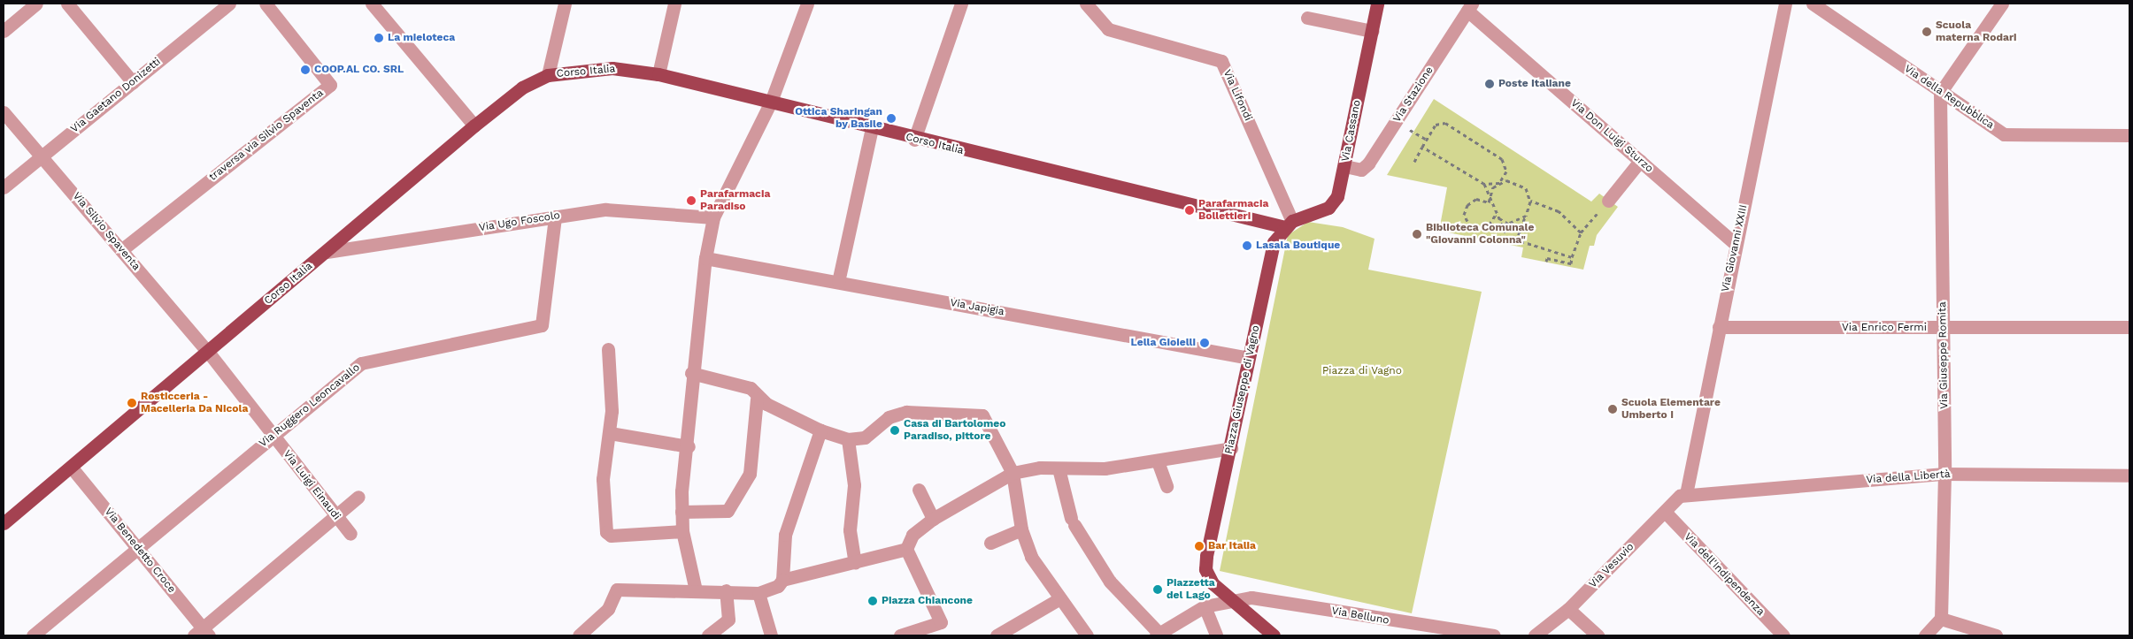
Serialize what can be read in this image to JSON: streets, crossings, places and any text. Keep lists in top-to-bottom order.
{
  "streets": {
    "main road": ["Corso Italia", "Via Cassano", "Piazza Giuseppe di Vagno"],
    "street": [
      "Via Stazione",
      "Via Gaetano Donizetti",
      "Via Lifondi",
      "Via della Repubblica",
      "traversa via Silvio Spaventa",
      "Via Don Luigi Sturzo",
      "Via Ugo Foscolo",
      "Via Silvio Spaventa",
      "Via Giovanni XXIII",
      "Via Japigia",
      "Via Enrico Fermi",
      "Via Giuseppe Romita",
      "Via Ruggero Leoncavallo",
      "Via della Libertà",
      "Via Luigi Einaudi",
      "Via Benedetto Croce",
      "Via Vesuvio",
      "Via dell'Indipendenza",
      "Via Belluno"
    ]
  },
  "crossings": [
    ["Corso Italia", "Via Lifondi"],
    ["Corso Italia", "Via Cassano"],
    ["Corso Italia", "Via Ugo Foscolo"],
    ["Corso Italia", "Via Silvio Spaventa"],
    ["Corso Italia", "Piazza Giuseppe di Vagno"],
    ["Corso Italia", "Via Luigi Einaudi"],
    ["Corso Italia", "Via Benedetto Croce"],
    ["Via Stazione", "Via Cassano"],
    ["Via Stazione", "Via Don Luigi Sturzo"],
    ["Via Gaetano Donizetti", "Via Silvio Spaventa"],
    ["Via Lifondi", "Via Cassano"],
    ["Via Lifondi", "Piazza Giuseppe di Vagno"],
    ["Via della Repubblica", "Via Giuseppe Romita"],
    ["Via Cassano", "Piazza Giuseppe di Vagno"],
    ["traversa via Silvio Spaventa", "Via Silvio Spaventa"],
    ["Via Don Luigi Sturzo", "Via Giovanni XXIII"],
    ["Via Ugo Foscolo", "Via Ruggero Leoncavallo"],
    ["Via Silvio Spaventa", "Via Luigi Einaudi"],
    ["Via Giovanni XXIII", "Via Enrico Fermi"],
    ["Via Giovanni XXIII", "Via della Libertà"],
    ["Via Giovanni XXIII", "Via Vesuvio"],
    ["Via Japigia", "Piazza Giuseppe di Vagno"],
    ["Via Enrico Fermi", "Via Giuseppe Romita"],
    ["Via Giuseppe Romita", "Via della Libertà"],
    ["Piazza Giuseppe di Vagno", "Via Belluno"],
    ["Via Ruggero Leoncavallo", "Via Luigi Einaudi"],
    ["Via Ruggero Leoncavallo", "Via Benedetto Croce"],
    ["Via della Libertà", "Via Vesuvio"],
    ["Via Vesuvio", "Via dell'Indipendenza"]
  ],
  "parks": ["Piazza di Vagno"],
  "places": [
    "Scuola materna Rodari",
    "La mieloteca",
    "COOP.AL CO. SRL",
    "Poste Italiane",
    "Ottica Sharingan by Basile",
    "Parafarmacia Paradiso",
    "Parafarmacia Bollettieri",
    "Biblioteca Comunale \"Giovanni Colonna\"",
    "Lasala Boutique",
    "Lella Gioielli",
    "Rosticceria - Macelleria Da Nicola",
    "Scuola Elementare Umberto I",
    "Casa di Bartolomeo Paradiso, pittore",
    "Bar Italia",
    "Piazzetta del Lago",
    "Piazza Chiancone"
  ]
}
